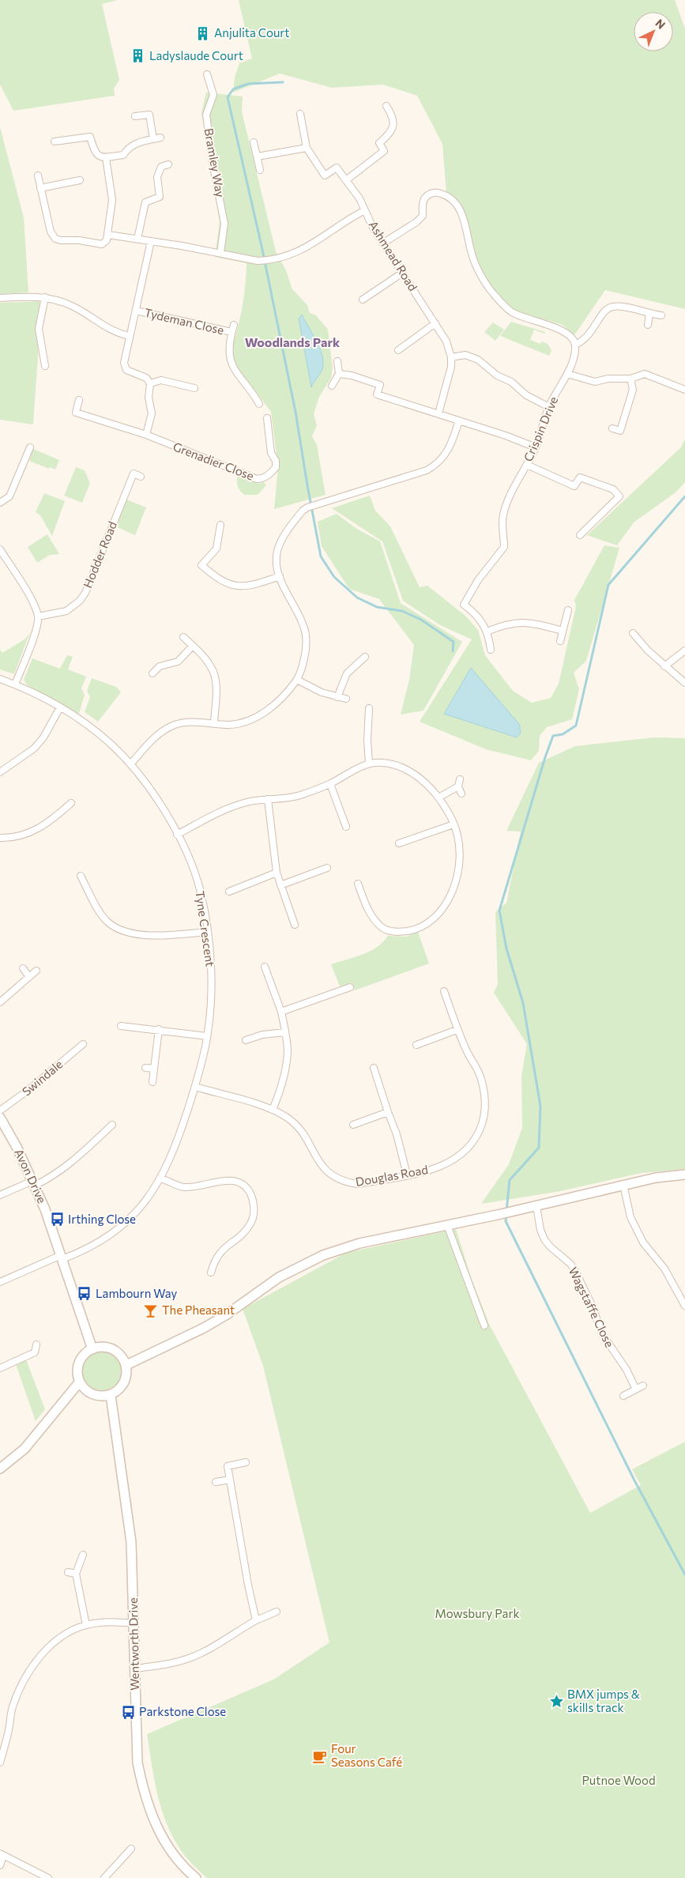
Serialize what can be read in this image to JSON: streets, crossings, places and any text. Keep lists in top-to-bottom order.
{
  "streets": {
    "main road": ["Avon Drive", "Wentworth Drive"],
    "street": [
      "Bramley Way",
      "Ashmead Road",
      "Tydeman Close",
      "Crispin Drive",
      "Grenadier Close",
      "Hodder Road",
      "Tyne Crescent",
      "Swindale",
      "Douglas Road",
      "Wagstaffe Close"
    ]
  },
  "crossings": [
    ["Bramley Way", "Ashmead Road"],
    ["Tyne Crescent", "Avon Drive"],
    ["Tyne Crescent", "Douglas Road"],
    ["Avon Drive", "Wentworth Drive"]
  ],
  "districts": ["Woodlands Park"],
  "parks": ["Mowsbury Park", "Putnoe Wood"],
  "places": {
    "building": ["Anjulita Court", "Ladyslaude Court"],
    "bus stop": ["Irthing Close", "Lambourn Way", "Parkstone Close"],
    "bar": ["The Pheasant"],
    "place": ["BMX jumps & skills track"],
    "cafe": ["Four Seasons Café"]
  },
  "north": "top right"
}
